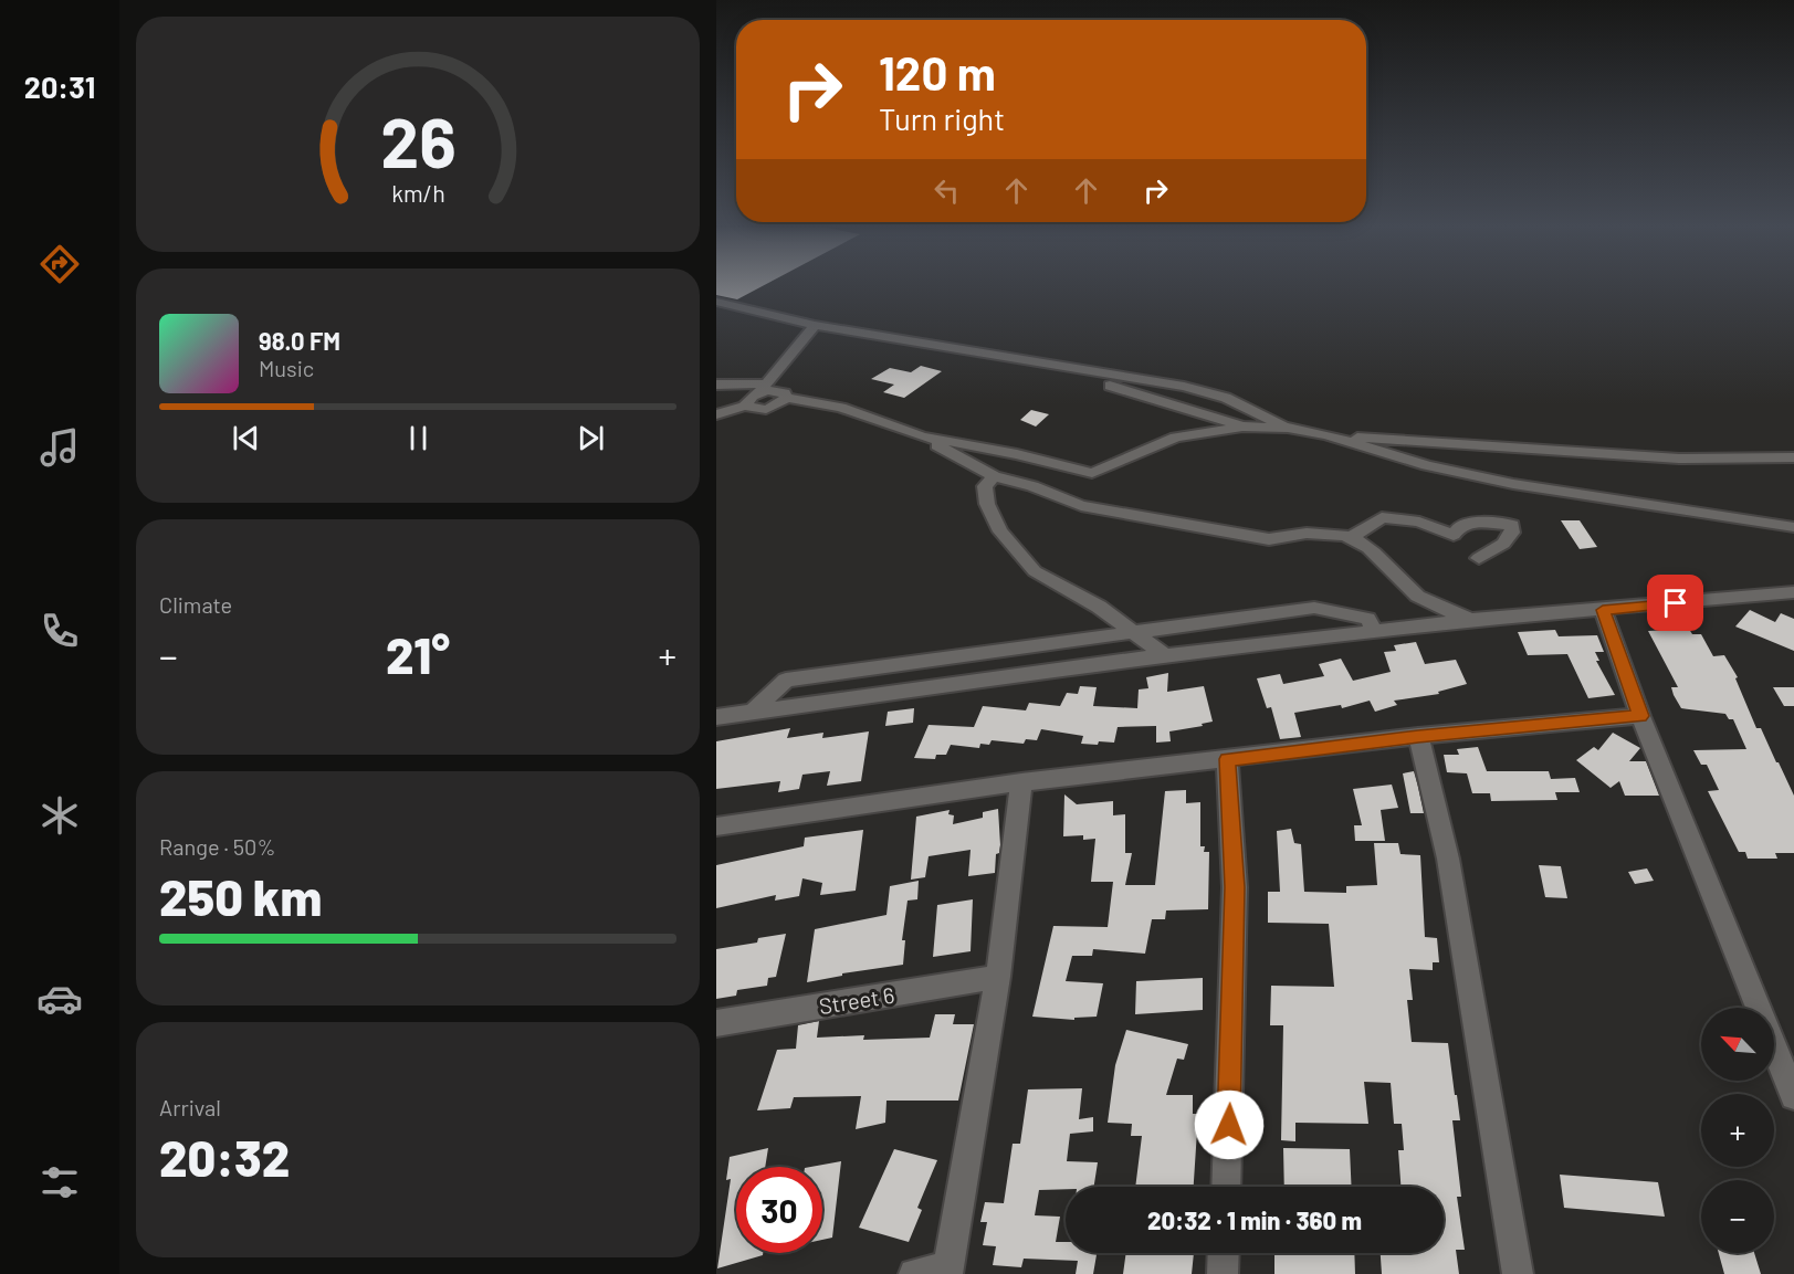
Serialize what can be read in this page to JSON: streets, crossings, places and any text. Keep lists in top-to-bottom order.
{
  "streets": {
    "street": ["Street 6"]
  },
  "north": "top left",
  "page": {
    "tabs": "20:31",
    "turn": ["120 m", "Turn right"],
    "song": ["98.0 FM", "Music"],
    "tile": [
      "Climate",
      ["Range · 50%", "250 km"],
      ["Arrival", "20:32"]
    ],
    "heat": ["−", "21°", "+"],
    "map_buttons": ["+", "−"],
    "limit": "30",
    "trip": "20:32 · 1 min · 360 m",
    "gauge": ["26", "km/h"]
  }
}
